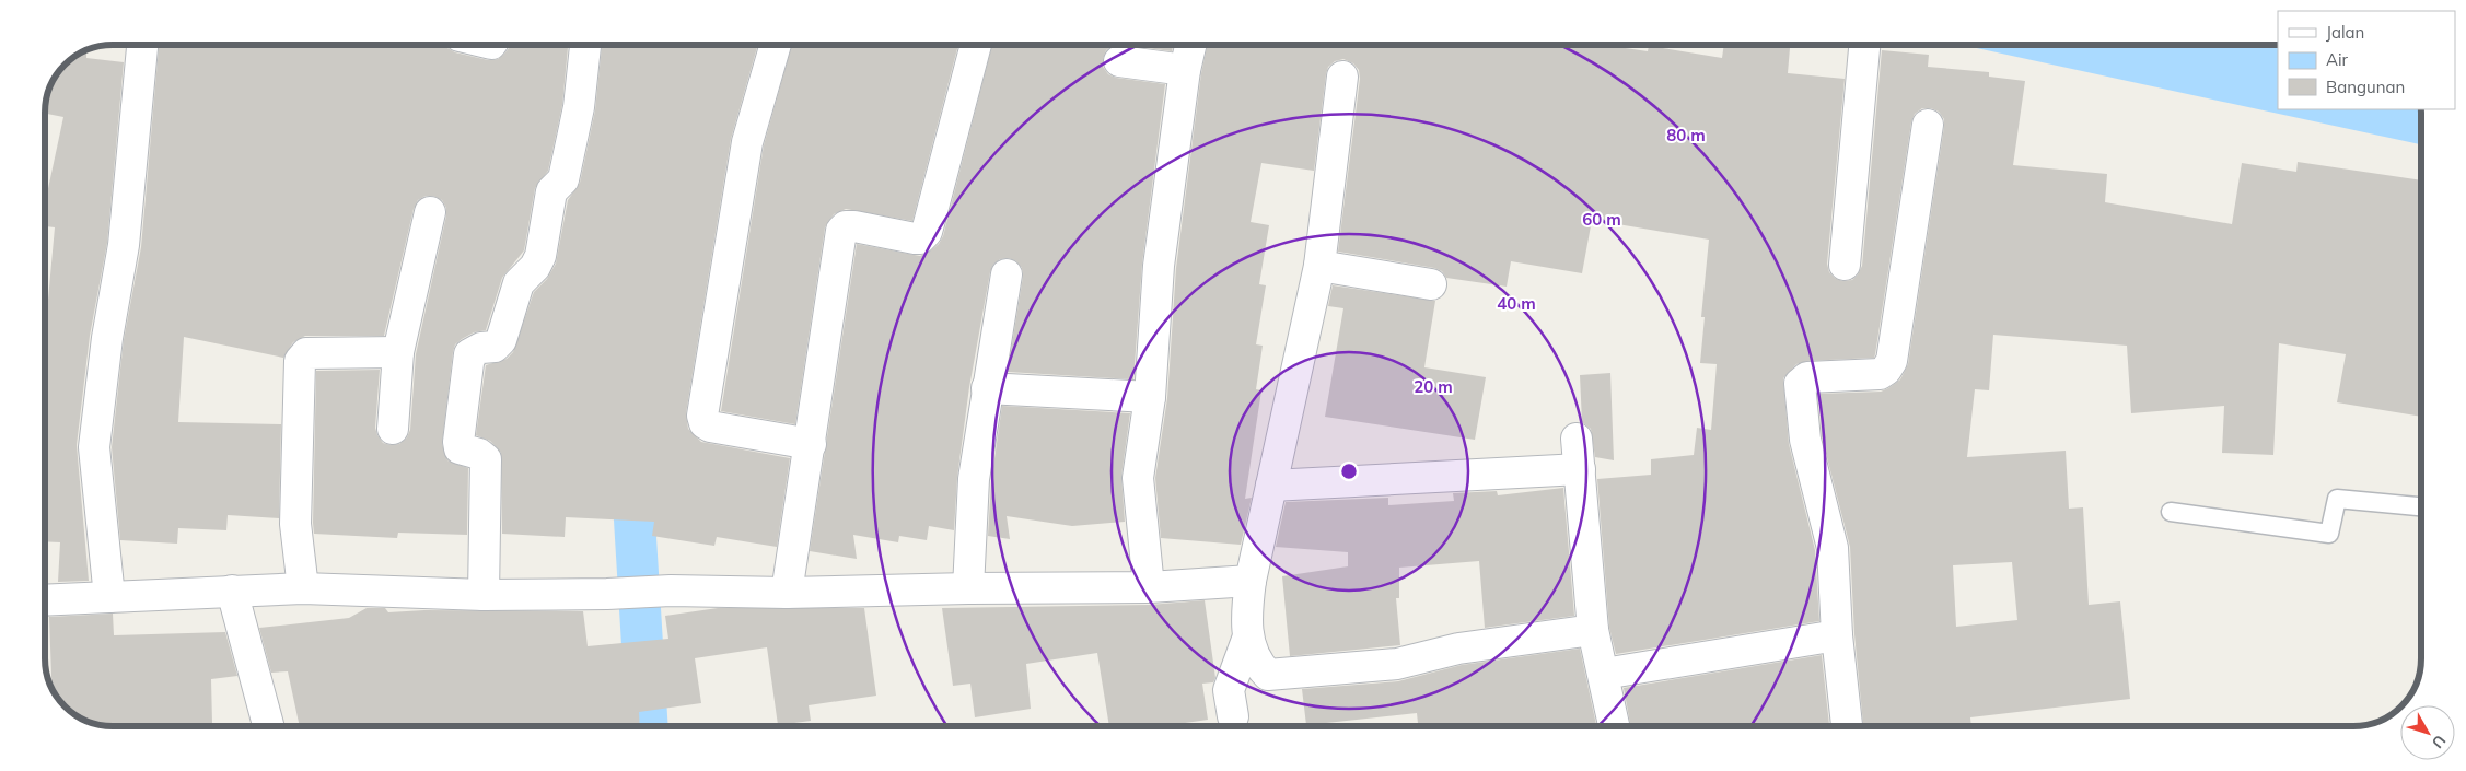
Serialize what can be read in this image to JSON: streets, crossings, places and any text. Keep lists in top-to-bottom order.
{
  "legend": ["Jalan", "Air", "Bangunan"],
  "north": "bottom right",
  "rings": [
    "80 m",
    "60 m",
    "40 m",
    "20 m"
  ]
}
